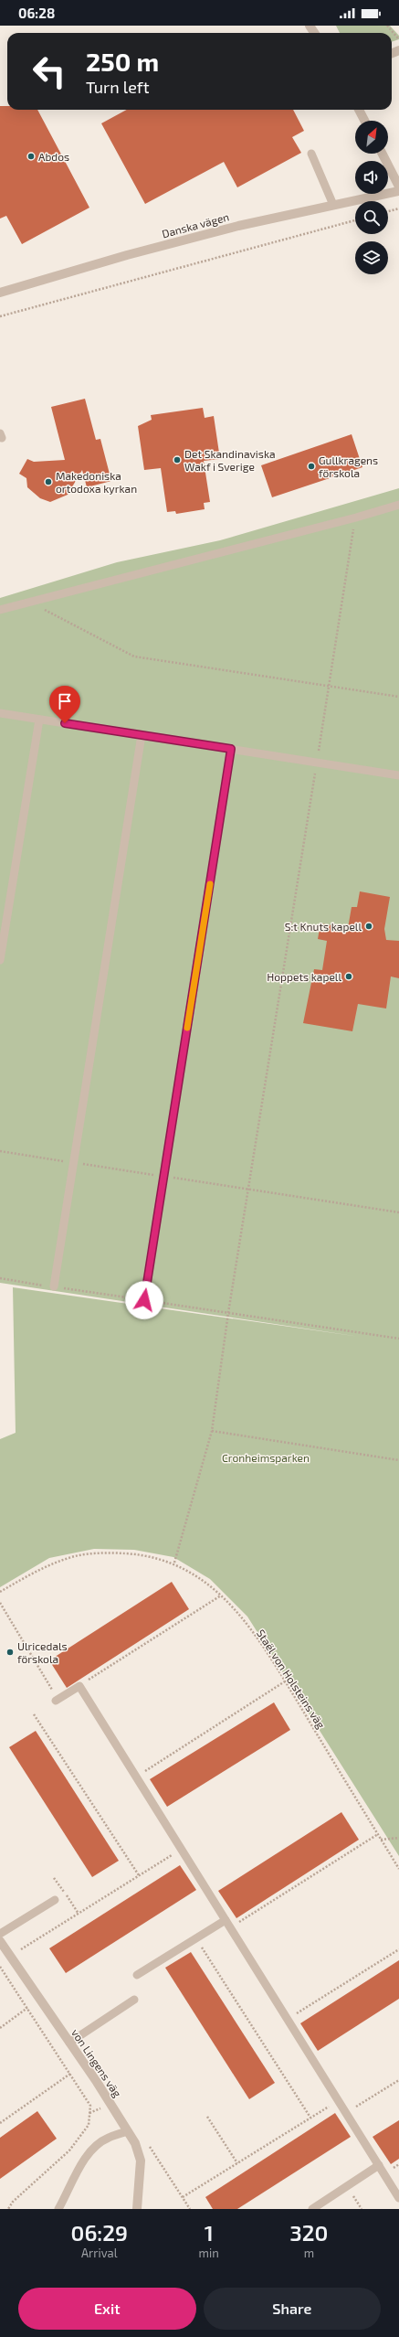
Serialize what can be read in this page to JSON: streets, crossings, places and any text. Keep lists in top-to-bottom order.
{
  "streets": {
    "street": ["Danska vägen", "von Lingens väg"],
    "path": ["Staël von Holsteins väg"]
  },
  "parks": ["Cronheimsparken"],
  "places": [
    "Abdos",
    "Det Skandinaviska Wakf i Sverige",
    "Gullkragens förskola",
    "Makedoniska ortodoxa kyrkan",
    "S:t Knuts kapell",
    "Hoppets kapell",
    "Ulricedals förskola"
  ],
  "north": "top right",
  "page": {
    "status": "06:28",
    "turn": ["250 m", "Turn left"],
    "eta": [
      "06:29",
      "Arrival",
      "1",
      "min",
      "320",
      "m"
    ],
    "buttons": ["Exit", "Share"]
  }
}
